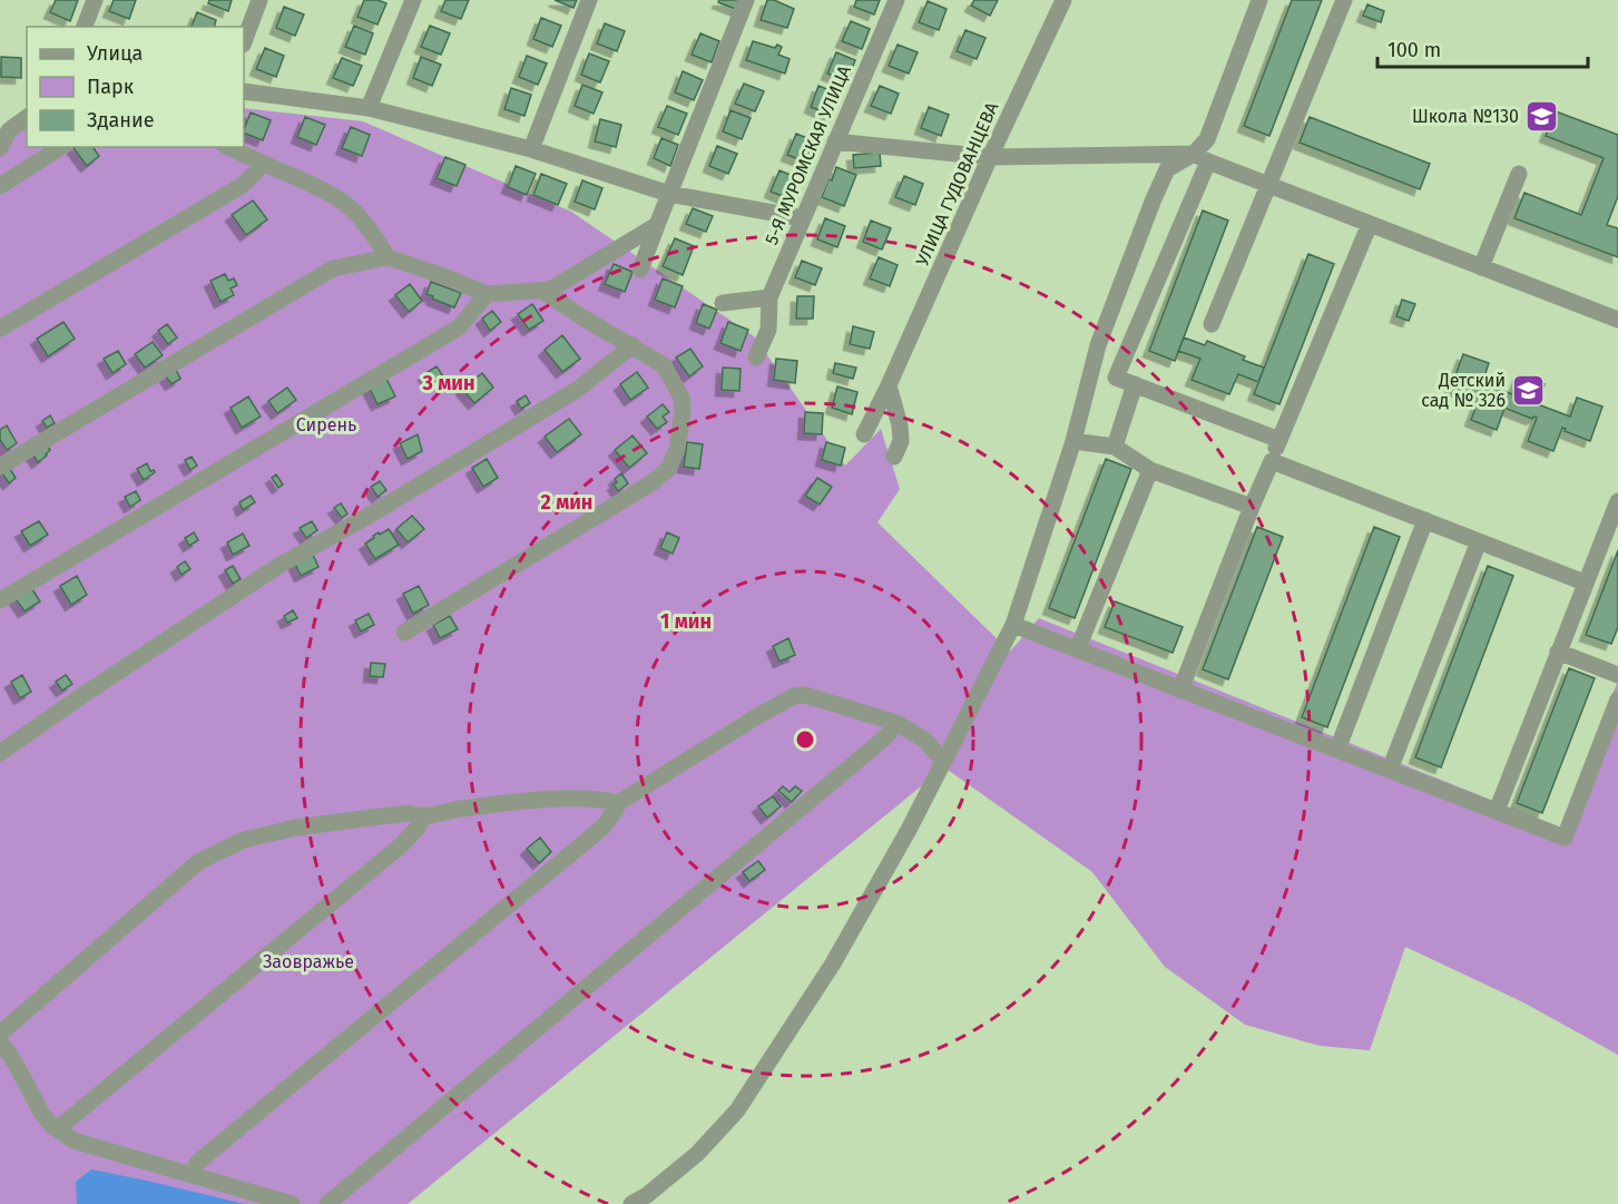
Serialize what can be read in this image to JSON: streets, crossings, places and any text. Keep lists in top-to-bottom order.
{
  "streets": {
    "street": ["5-Я МУРОМСКАЯ УЛИЦА", "УЛИЦА ГУДОВАНЦЕВА"]
  },
  "parks": ["Сирень", "Заовражье"],
  "places": {
    "school or university": ["Школа №130", "Детский сад № 326"]
  },
  "legend": ["Улица", "Парк", "Здание"],
  "scale_bar": "100 m",
  "rings": ["3 мин", "2 мин", "1 мин"]
}
